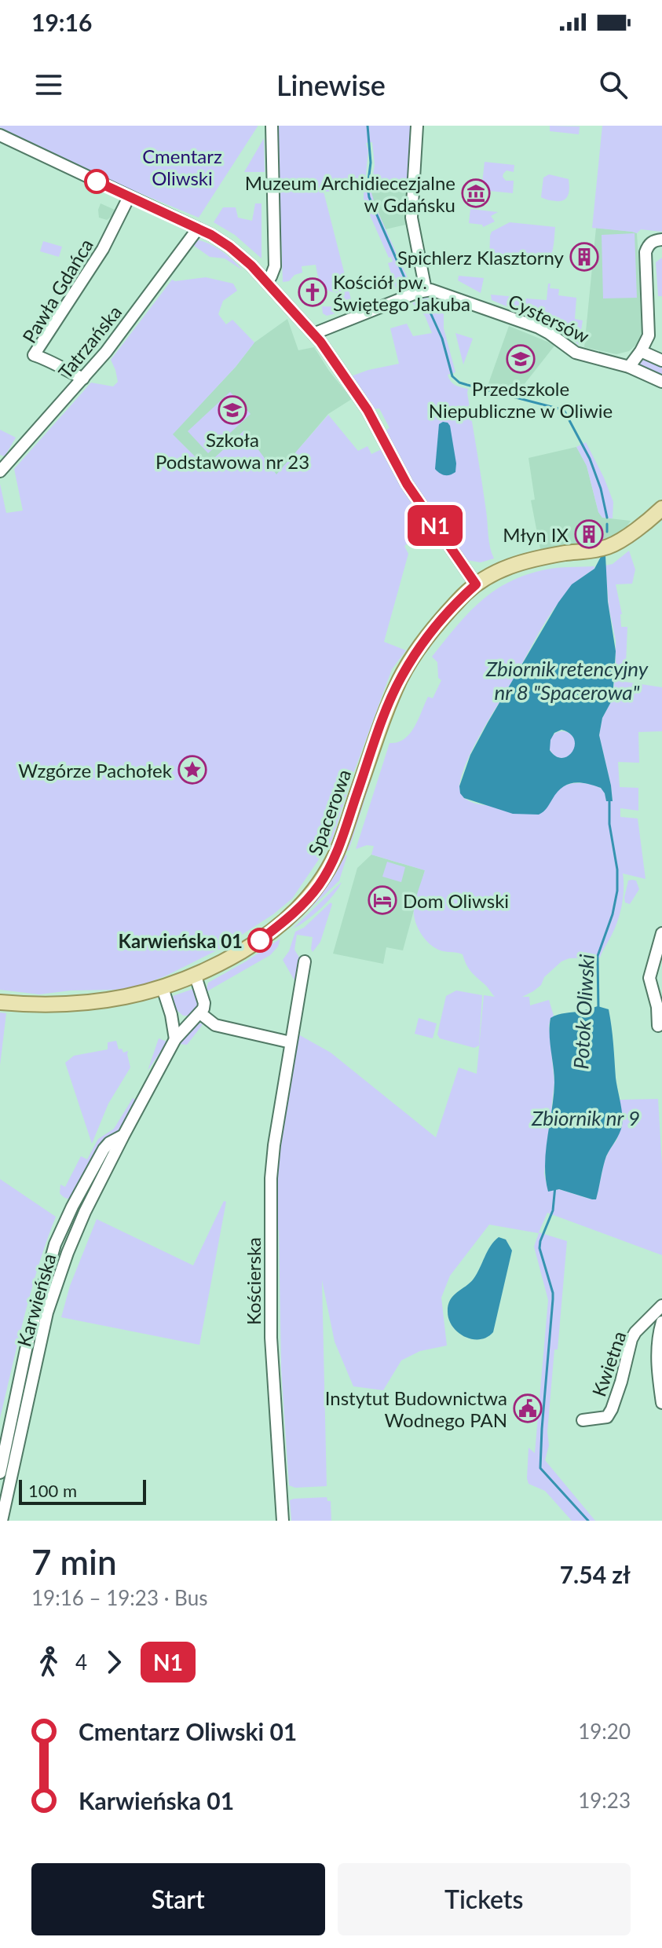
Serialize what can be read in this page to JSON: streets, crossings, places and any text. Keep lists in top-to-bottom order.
{
  "streets": {
    "main road": ["Spacerowa"],
    "street": [
      "Pawła Gdańca",
      "Cystersów",
      "Tatrzańska",
      "Kościerska",
      "Karwieńska",
      "Kwietna"
    ]
  },
  "crossings": [
    ["Pawła Gdańca", "Tatrzańska"]
  ],
  "water": ["Zbiornik retencyjny nr 8 \"Spacerowa\"", "Potok Oliwski", "Zbiornik nr 9"],
  "parks": ["Cmentarz Oliwski"],
  "places": {
    "museum": ["Muzeum Archidiecezjalne w Gdańsku"],
    "building": ["Spichlerz Klasztorny", "Młyn IX"],
    "church": ["Kościół pw. Świętego Jakuba"],
    "school or university": ["Przedszkole Niepubliczne w Oliwie", "Szkoła Podstawowa nr 23"],
    "place": ["Wzgórze Pachołek"],
    "hotel": ["Dom Oliwski"],
    "other": ["Karwieńska 01"],
    "public building": ["Instytut Budownictwa Wodnego PAN"]
  },
  "lines": ["bus line N1"],
  "scale_bar": "100 m",
  "page": {
    "status": "19:16",
    "header": "Linewise",
    "on_map": "N1",
    "scale": "100 m",
    "heading": ["7 min", "19:16 – 19:23 · Bus", "7.54 zł"],
    "legs": ["4", "N1"],
    "list": [
      {
        "name": "Cmentarz Oliwski 01",
        "value": "19:20"
      },
      {
        "name": "Karwieńska 01",
        "value": "19:23"
      }
    ],
    "buttons": ["Start", "Tickets"]
  }
}
